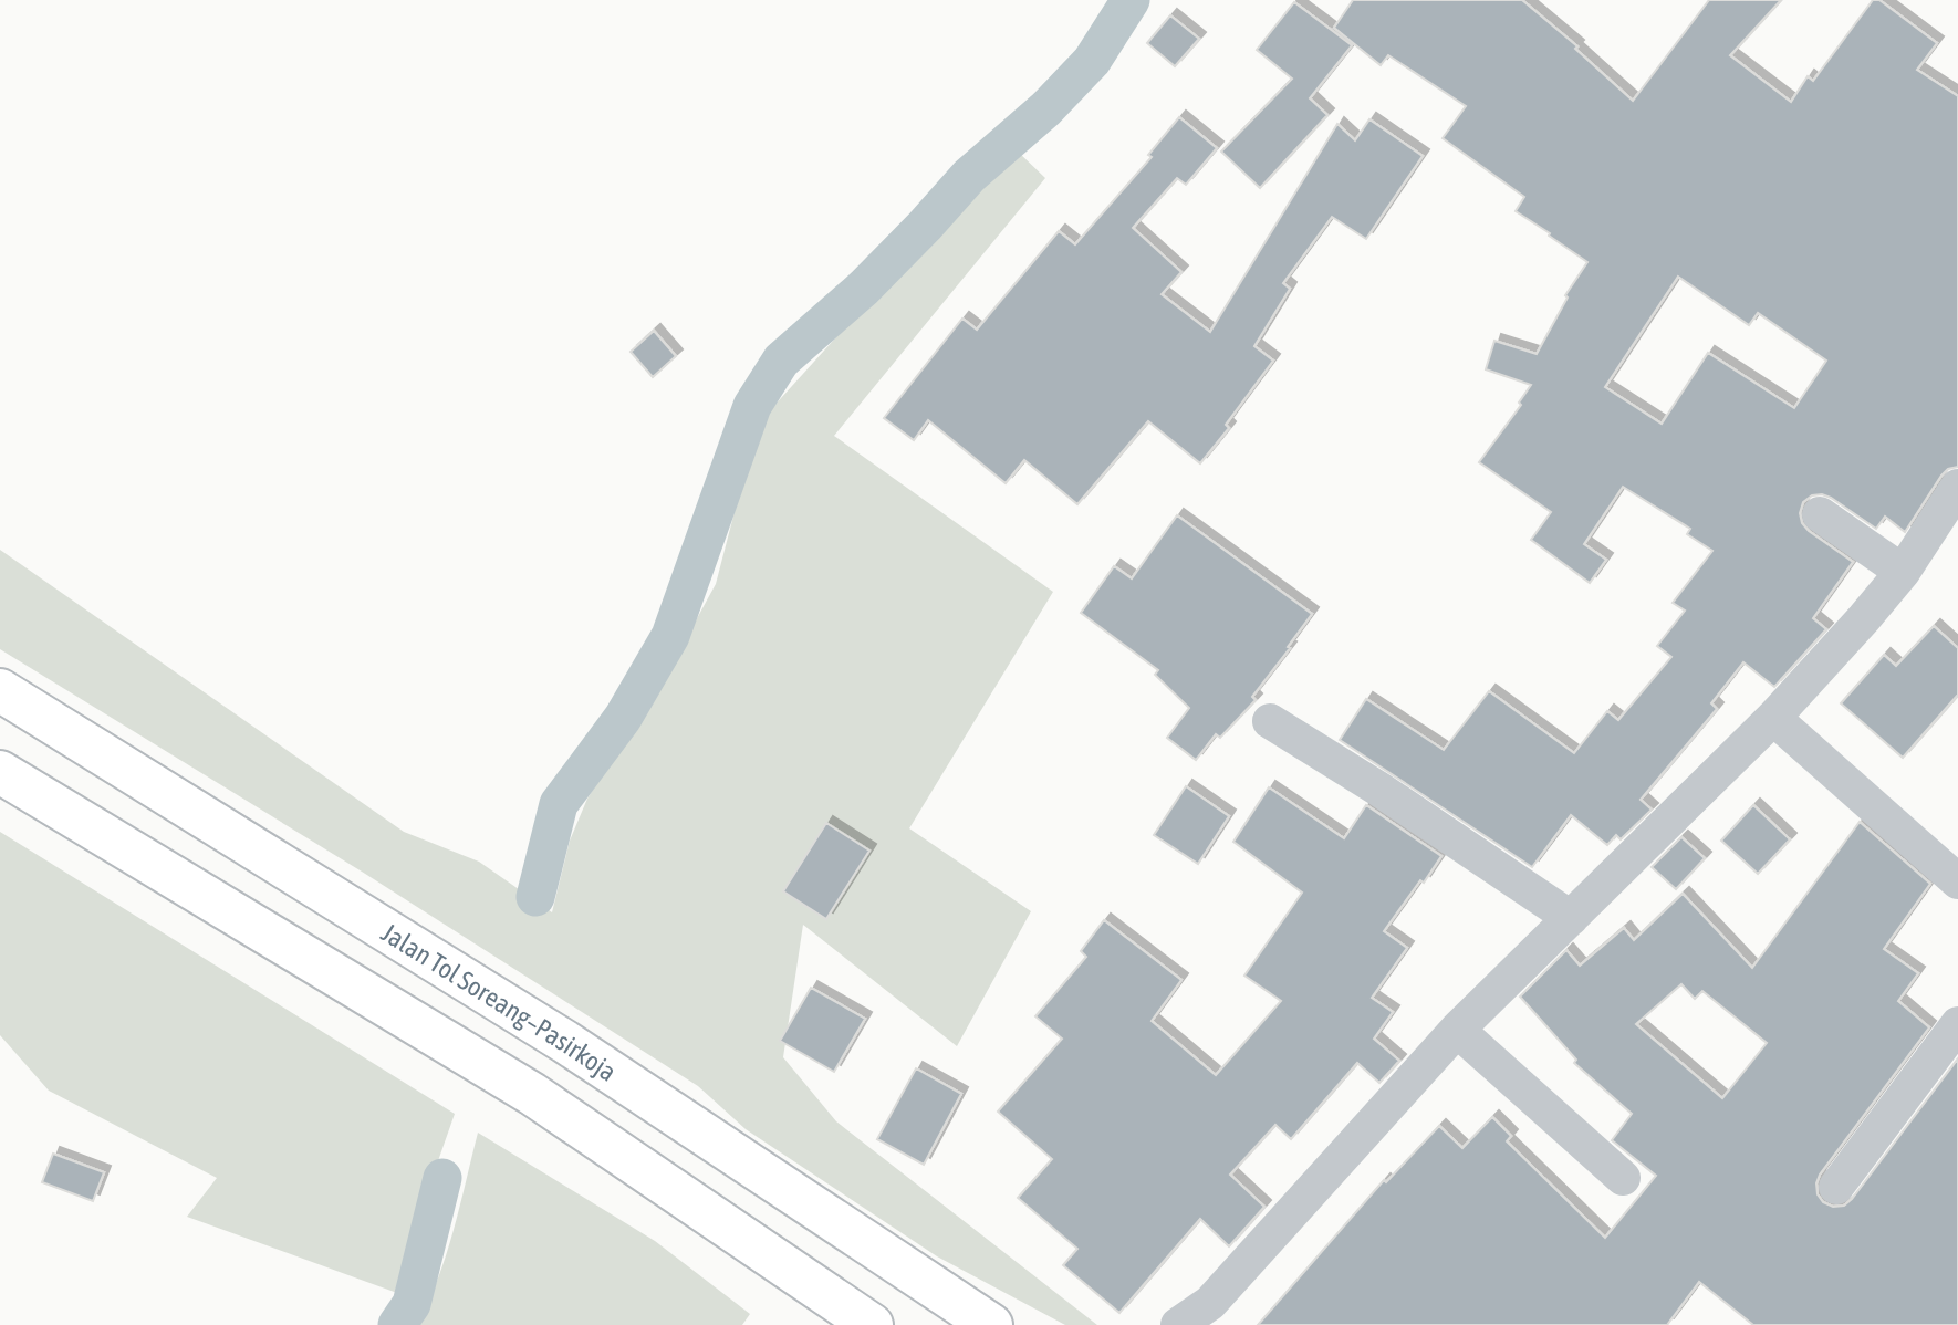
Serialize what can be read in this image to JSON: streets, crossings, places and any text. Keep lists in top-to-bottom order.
{
  "streets": {
    "highway": ["Jalan Tol Soreang–Pasirkoja"]
  }
}
